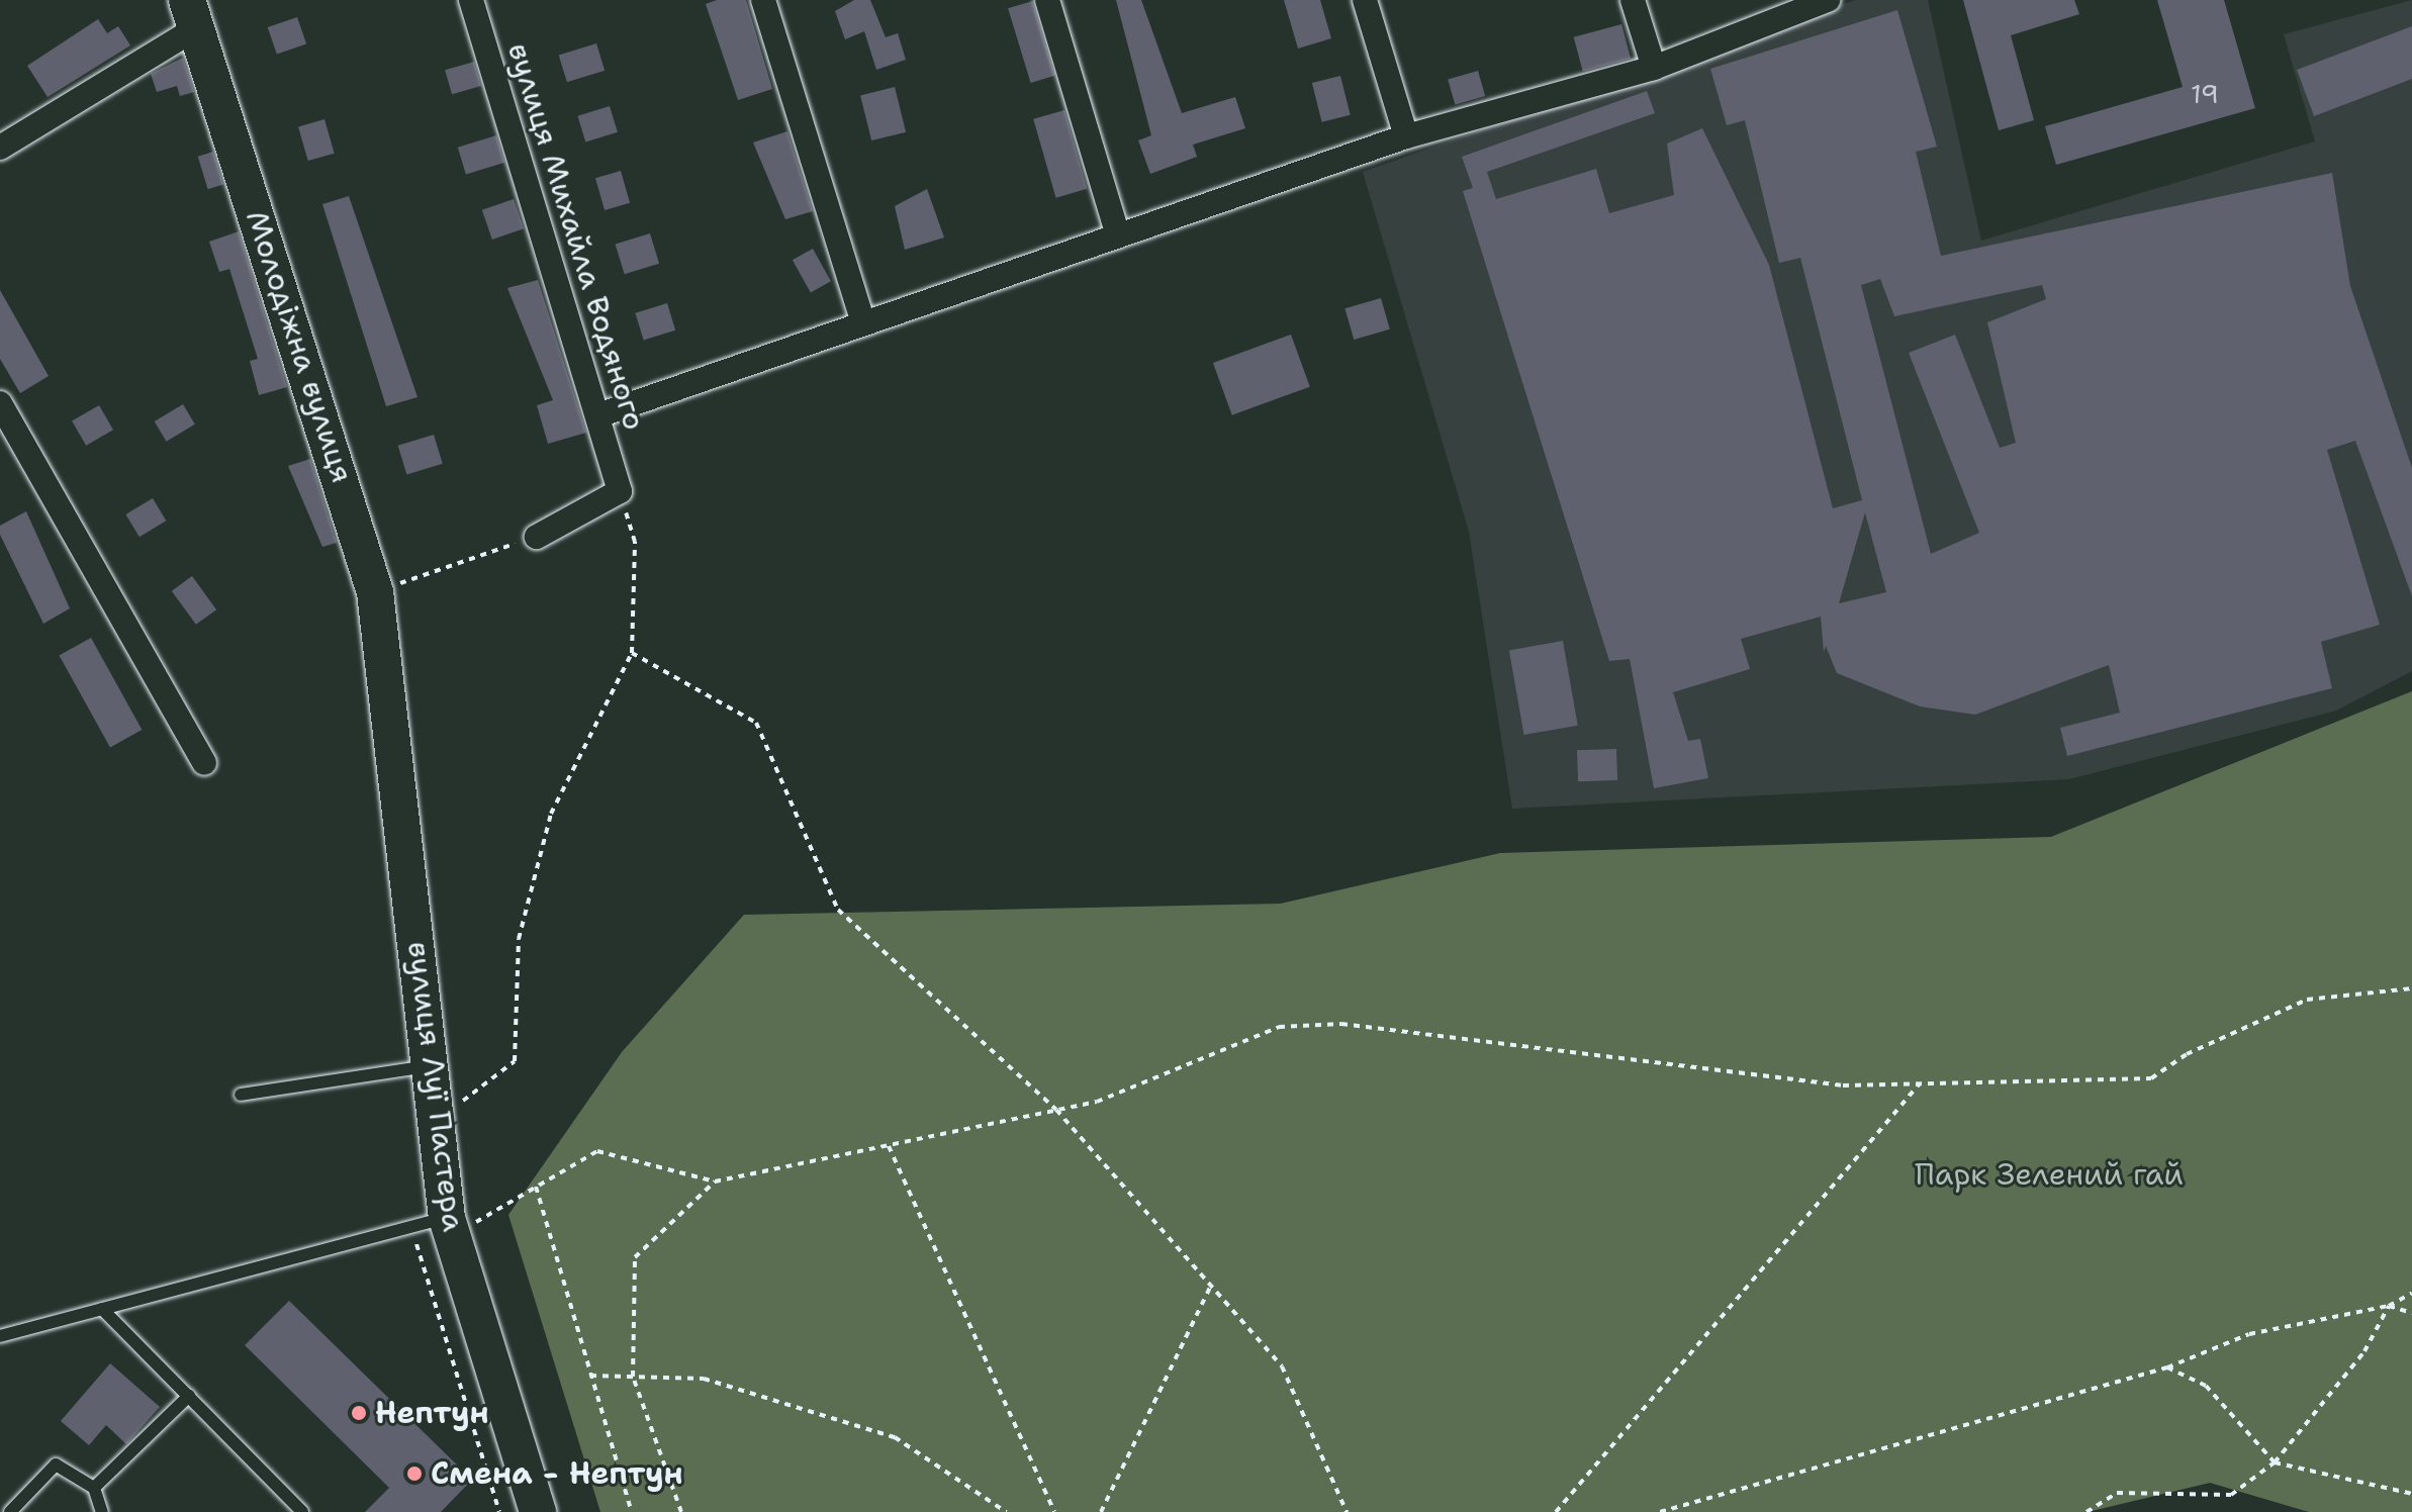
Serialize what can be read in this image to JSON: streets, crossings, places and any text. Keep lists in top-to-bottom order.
{
  "streets": {
    "street": ["вулиця Михайла Водяного", "Молодіжна вулиця", "вулиця Луї Пастера"]
  },
  "crossings": [
    ["Молодіжна вулиця", "вулиця Луї Пастера"]
  ],
  "parks": ["Парк Зелений гай"],
  "places": ["Нептун", "Смена - Нептун"],
  "house_numbers": ["19"]
}
